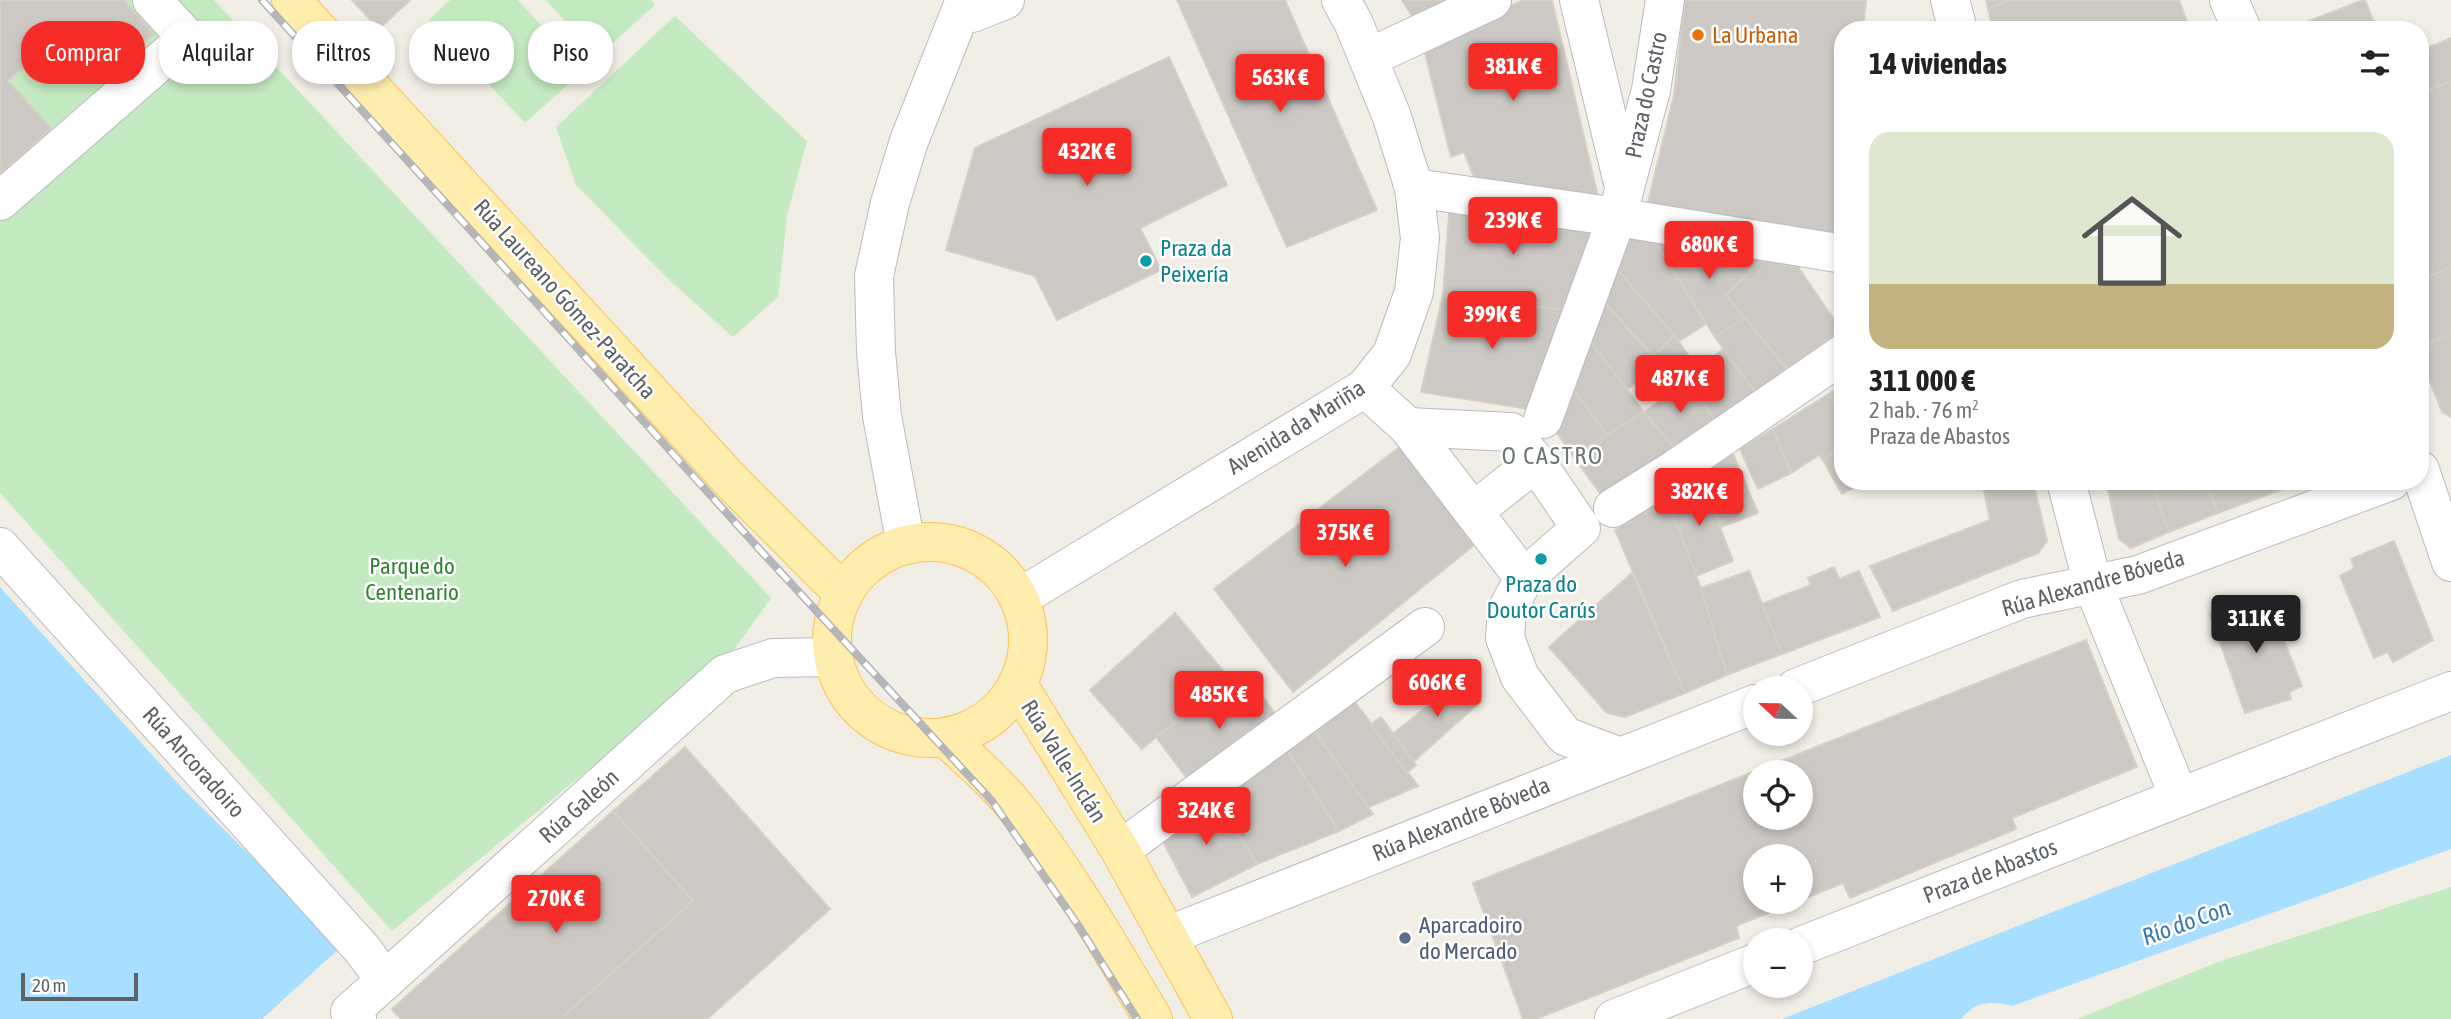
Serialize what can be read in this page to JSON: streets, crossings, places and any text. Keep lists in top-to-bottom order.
{
  "streets": {
    "main road": ["Rúa Laureano Gómez-Paratcha", "Rúa Valle-Inclán"],
    "street": [
      "Praza do Castro",
      "Avenida da Mariña",
      "Rúa Alexandre Bóveda",
      "Rúa Ancoradoiro",
      "Rúa Galeón",
      "Praza de Abastos"
    ]
  },
  "crossings": [
    ["Rúa Laureano Gómez-Paratcha", "Avenida da Mariña"],
    ["Rúa Laureano Gómez-Paratcha", "Rúa Valle-Inclán"],
    ["Rúa Laureano Gómez-Paratcha", "Rúa Galeón"],
    ["Avenida da Mariña", "Rúa Valle-Inclán"],
    ["Avenida da Mariña", "Rúa Galeón"],
    ["Rúa Alexandre Bóveda", "Rúa Valle-Inclán"],
    ["Rúa Valle-Inclán", "Rúa Galeón"],
    ["Rúa Ancoradoiro", "Rúa Galeón"]
  ],
  "districts": ["O CASTRO"],
  "water": ["Río do Con"],
  "parks": ["Parque do Centenario"],
  "places": [
    "La Urbana",
    "Praza da Peixería",
    "Praza do Doutor Carús",
    "Aparcadoiro do Mercado"
  ],
  "scale_bar": "20 m",
  "north": "left",
  "page": {
    "chip": [
      "Comprar",
      "Alquilar",
      "Filtros",
      "Nuevo",
      "Piso"
    ],
    "heading": "14 viviendas",
    "price": [
      "381K €",
      "563K €",
      "432K €",
      "239K €",
      "680K €",
      "399K €",
      "487K €",
      "382K €",
      "375K €",
      "311K €",
      "606K €",
      "485K €",
      "324K €",
      "270K €"
    ],
    "list": [
      {
        "name": "311 000 €",
        "note": "2 hab. · 76 m² · Praza de Abastos"
      }
    ],
    "map_buttons": ["+", "−"],
    "scale": "20 m"
  }
}
